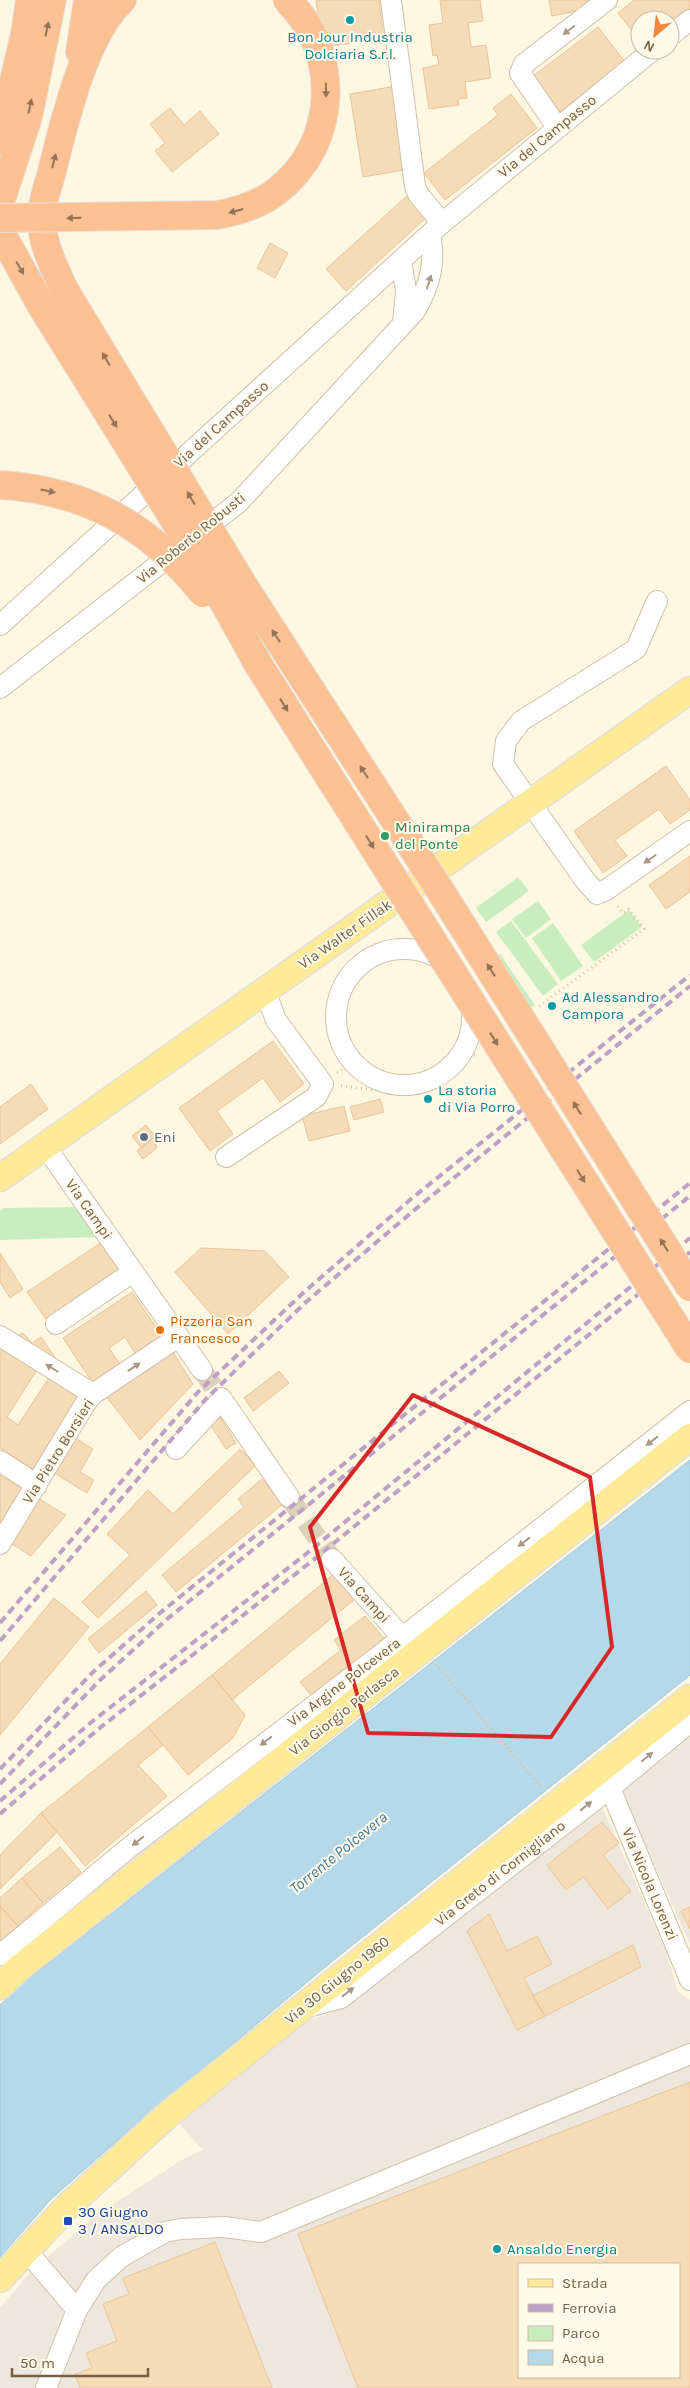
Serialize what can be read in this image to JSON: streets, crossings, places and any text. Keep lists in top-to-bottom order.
{
  "streets": {
    "main road": ["Via Walter Fillak", "Via Giorgio Perlasca", "Via 30 Giugno 1960"],
    "street": [
      "Via del Campasso",
      "Via Roberto Robusti",
      "Via Campi",
      "Via Pietro Borsieri",
      "Via Argine Polcevera",
      "Via Greto di Cornigliano",
      "Via Nicola Lorenzi"
    ]
  },
  "crossings": [
    ["Via del Campasso", "Via Roberto Robusti"],
    ["Via Walter Fillak", "Via Campi"],
    ["Via Campi", "Via Pietro Borsieri"],
    ["Via Campi", "Via Argine Polcevera"],
    ["Via Campi", "Via Giorgio Perlasca"],
    ["Via Argine Polcevera", "Via Giorgio Perlasca"],
    ["Via Greto di Cornigliano", "Via Nicola Lorenzi"],
    ["Via Greto di Cornigliano", "Via 30 Giugno 1960"]
  ],
  "one_way": ["Via Argine Polcevera", "Via Greto di Cornigliano"],
  "water": ["Torrente Polcevera"],
  "places": {
    "other": [
      "Bon Jour Industria Dolciaria S.r.l.",
      "Minirampa del Ponte",
      "Ad Alessandro Campora",
      "La storia di Via Porro",
      "Eni",
      "Pizzeria San Francesco",
      "Ansaldo Energia"
    ],
    "transit": ["30 Giugno 3 / ANSALDO"]
  },
  "legend": [
    "Strada",
    "Ferrovia",
    "Parco",
    "Acqua"
  ],
  "scale_bar": "50 m",
  "north": "bottom left"
}
